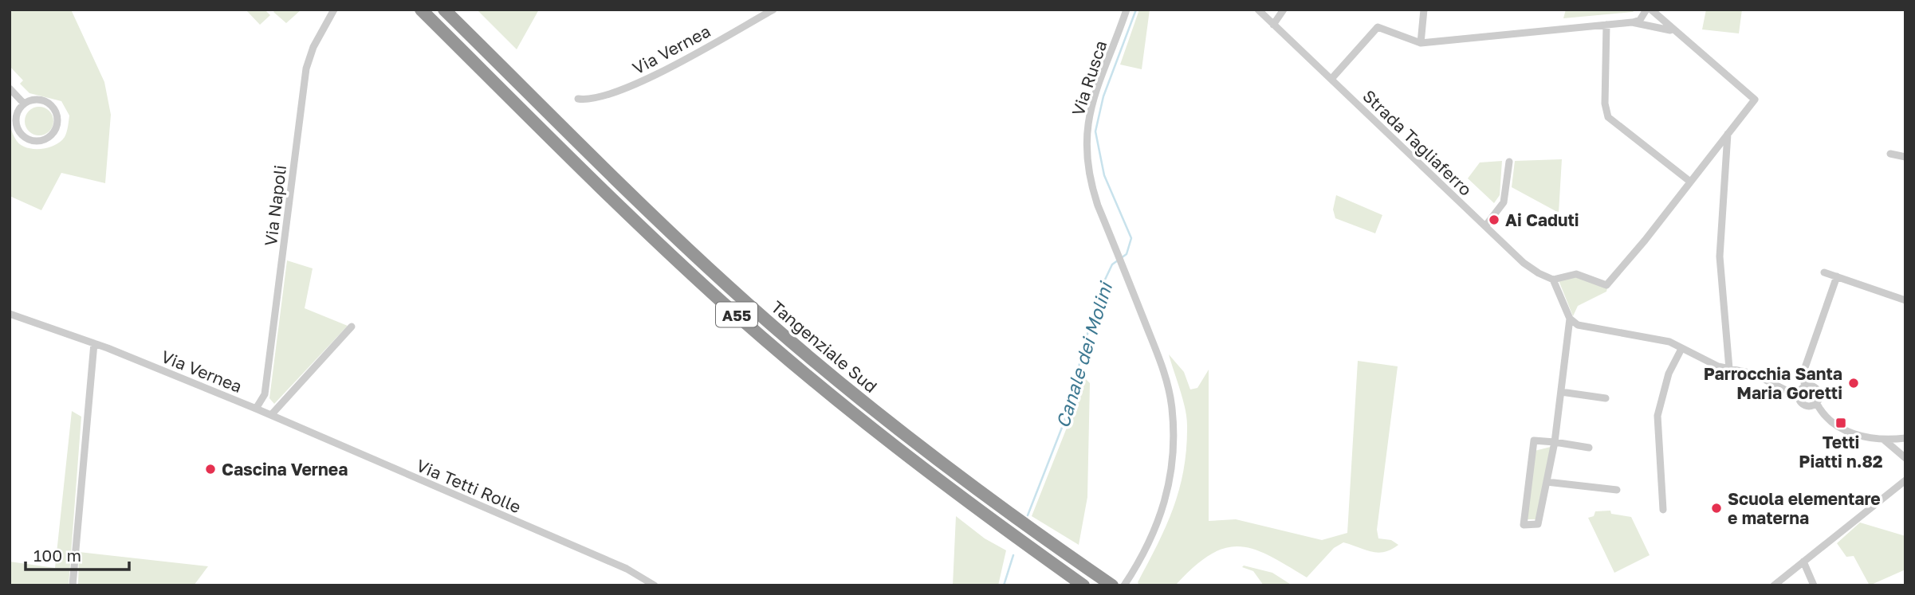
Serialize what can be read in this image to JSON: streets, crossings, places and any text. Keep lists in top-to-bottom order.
{
  "streets": {
    "highway": ["A55", "Tangenziale Sud"],
    "street": [
      "Via Vernea",
      "Via Rusca",
      "Strada Tagliaferro",
      "Via Napoli",
      "Via Tetti Rolle"
    ]
  },
  "crossings": [
    ["Via Vernea", "Via Napoli"],
    ["Via Vernea", "Via Tetti Rolle"]
  ],
  "water": ["Canale dei Molini"],
  "places": {
    "other": [
      "Ai Caduti",
      "Parrocchia Santa Maria Goretti",
      "Cascina Vernea",
      "Scuola elementare e materna"
    ],
    "transit": ["Tetti Piatti n.82"]
  },
  "scale_bar": "100 m"
}
